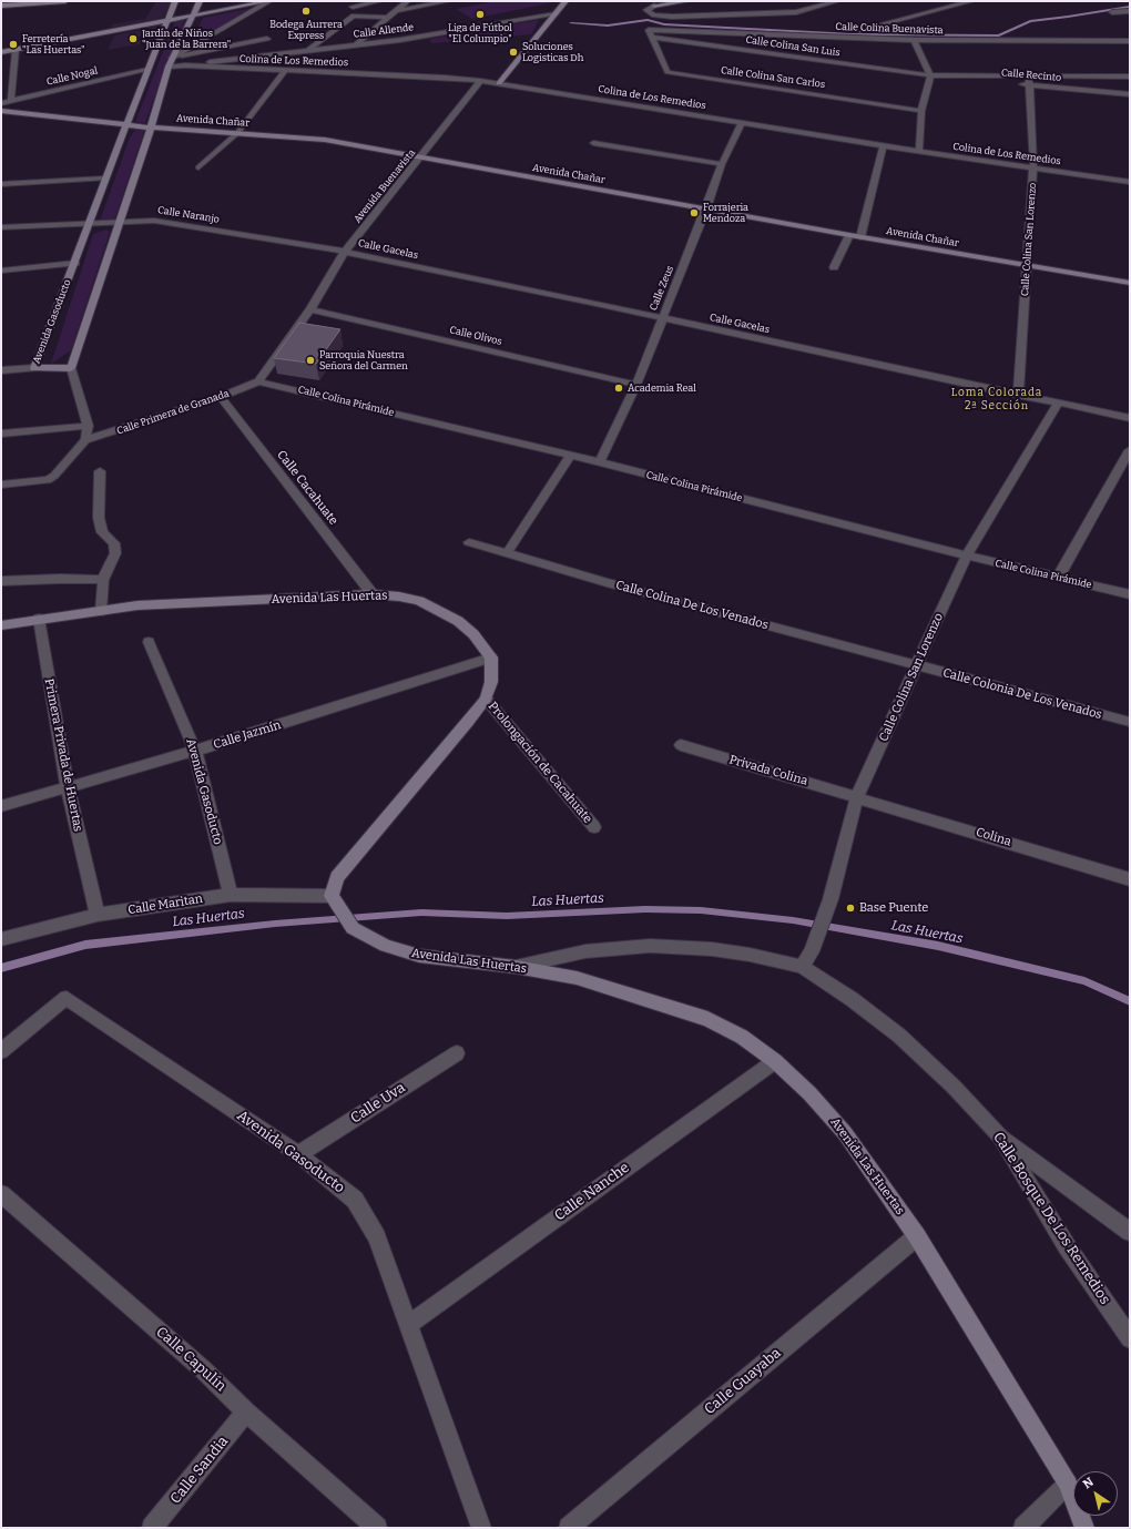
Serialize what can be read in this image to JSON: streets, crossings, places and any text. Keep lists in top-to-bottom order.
{
  "streets": {
    "street": [
      "Calle Colina Buenavista",
      "Calle Allende",
      "Calle Colina San Luis",
      "Colina de Los Remedios",
      "Calle Recinto",
      "Calle Nogal",
      "Calle Colina San Carlos",
      "Avenida Chañar",
      "Avenida Buenavista",
      "Calle Naranjo",
      "Calle Colina San Lorenzo",
      "Calle Gacelas",
      "Calle Zeus",
      "Avenida Gasoducto",
      "Calle Olivos",
      "Calle Colina Pirámide",
      "Calle Primera de Granada",
      "Calle Cacahuate",
      "Avenida Las Huertas",
      "Calle Colina De Los Venados",
      "Calle Colonia De Los Venados",
      "Calle Jazmín",
      "Primera Privada de Huertas",
      "Prolongación de Cacahuate",
      "Privada Colina",
      "Colina",
      "Calle Maritan",
      "Calle Uva",
      "Calle Nanche",
      "Calle Bosque De Los Remedios",
      "Calle Capulín",
      "Calle Guayaba",
      "Calle Sandia"
    ]
  },
  "crossings": [
    ["Calle Colina Buenavista", "Calle Colina San Carlos"],
    ["Calle Allende", "Colina de Los Remedios"],
    ["Calle Colina San Luis", "Calle Recinto"],
    ["Calle Colina San Luis", "Calle Colina San Carlos"],
    ["Colina de Los Remedios", "Avenida Buenavista"],
    ["Colina de Los Remedios", "Calle Colina San Lorenzo"],
    ["Colina de Los Remedios", "Calle Zeus"],
    ["Calle Recinto", "Calle Colina San Lorenzo"],
    ["Calle Nogal", "Avenida Gasoducto"],
    ["Avenida Chañar", "Avenida Buenavista"],
    ["Avenida Chañar", "Calle Colina San Lorenzo"],
    ["Avenida Chañar", "Calle Zeus"],
    ["Avenida Chañar", "Avenida Gasoducto"],
    ["Avenida Buenavista", "Calle Naranjo"],
    ["Avenida Buenavista", "Calle Gacelas"],
    ["Avenida Buenavista", "Calle Olivos"],
    ["Avenida Buenavista", "Calle Colina Pirámide"],
    ["Avenida Buenavista", "Calle Primera de Granada"],
    ["Calle Naranjo", "Calle Gacelas"],
    ["Calle Naranjo", "Avenida Gasoducto"],
    ["Calle Colina San Lorenzo", "Calle Gacelas"],
    ["Calle Colina San Lorenzo", "Calle Colina Pirámide"],
    ["Calle Colina San Lorenzo", "Calle Colina De Los Venados"],
    ["Calle Colina San Lorenzo", "Calle Colonia De Los Venados"],
    ["Calle Colina San Lorenzo", "Privada Colina"],
    ["Calle Colina San Lorenzo", "Colina"],
    ["Calle Colina San Lorenzo", "Calle Bosque De Los Remedios"],
    ["Calle Gacelas", "Calle Zeus"],
    ["Calle Zeus", "Calle Olivos"],
    ["Calle Zeus", "Calle Colina Pirámide"],
    ["Avenida Gasoducto", "Calle Jazmín"],
    ["Avenida Gasoducto", "Calle Maritan"],
    ["Avenida Gasoducto", "Calle Uva"],
    ["Avenida Gasoducto", "Calle Nanche"],
    ["Calle Colina Pirámide", "Calle Primera de Granada"],
    ["Calle Primera de Granada", "Calle Cacahuate"],
    ["Calle Cacahuate", "Avenida Las Huertas"],
    ["Avenida Las Huertas", "Calle Jazmín"],
    ["Avenida Las Huertas", "Primera Privada de Huertas"],
    ["Avenida Las Huertas", "Calle Maritan"],
    ["Avenida Las Huertas", "Calle Nanche"],
    ["Avenida Las Huertas", "Calle Bosque De Los Remedios"],
    ["Avenida Las Huertas", "Calle Guayaba"],
    ["Calle Colina De Los Venados", "Calle Colonia De Los Venados"],
    ["Calle Jazmín", "Primera Privada de Huertas"],
    ["Primera Privada de Huertas", "Calle Maritan"],
    ["Privada Colina", "Colina"],
    ["Calle Capulín", "Calle Sandia"]
  ],
  "districts": ["Loma Colorada 2ª Sección"],
  "water": ["Las Huertas"],
  "places": [
    "Bodega Aurrera Express",
    "Liga de Fútbol \"El Columpio\"",
    "Jardín de Niños \"Juan de la Barrera\"",
    "Ferretería \"Las Huertas\"",
    "Soluciones Logisticas Dh",
    "Forrajeria Mendoza",
    "Parroquia Nuestra Señora del Carmen",
    "Academia Real",
    "Base Puente"
  ],
  "north": "top left"
}
